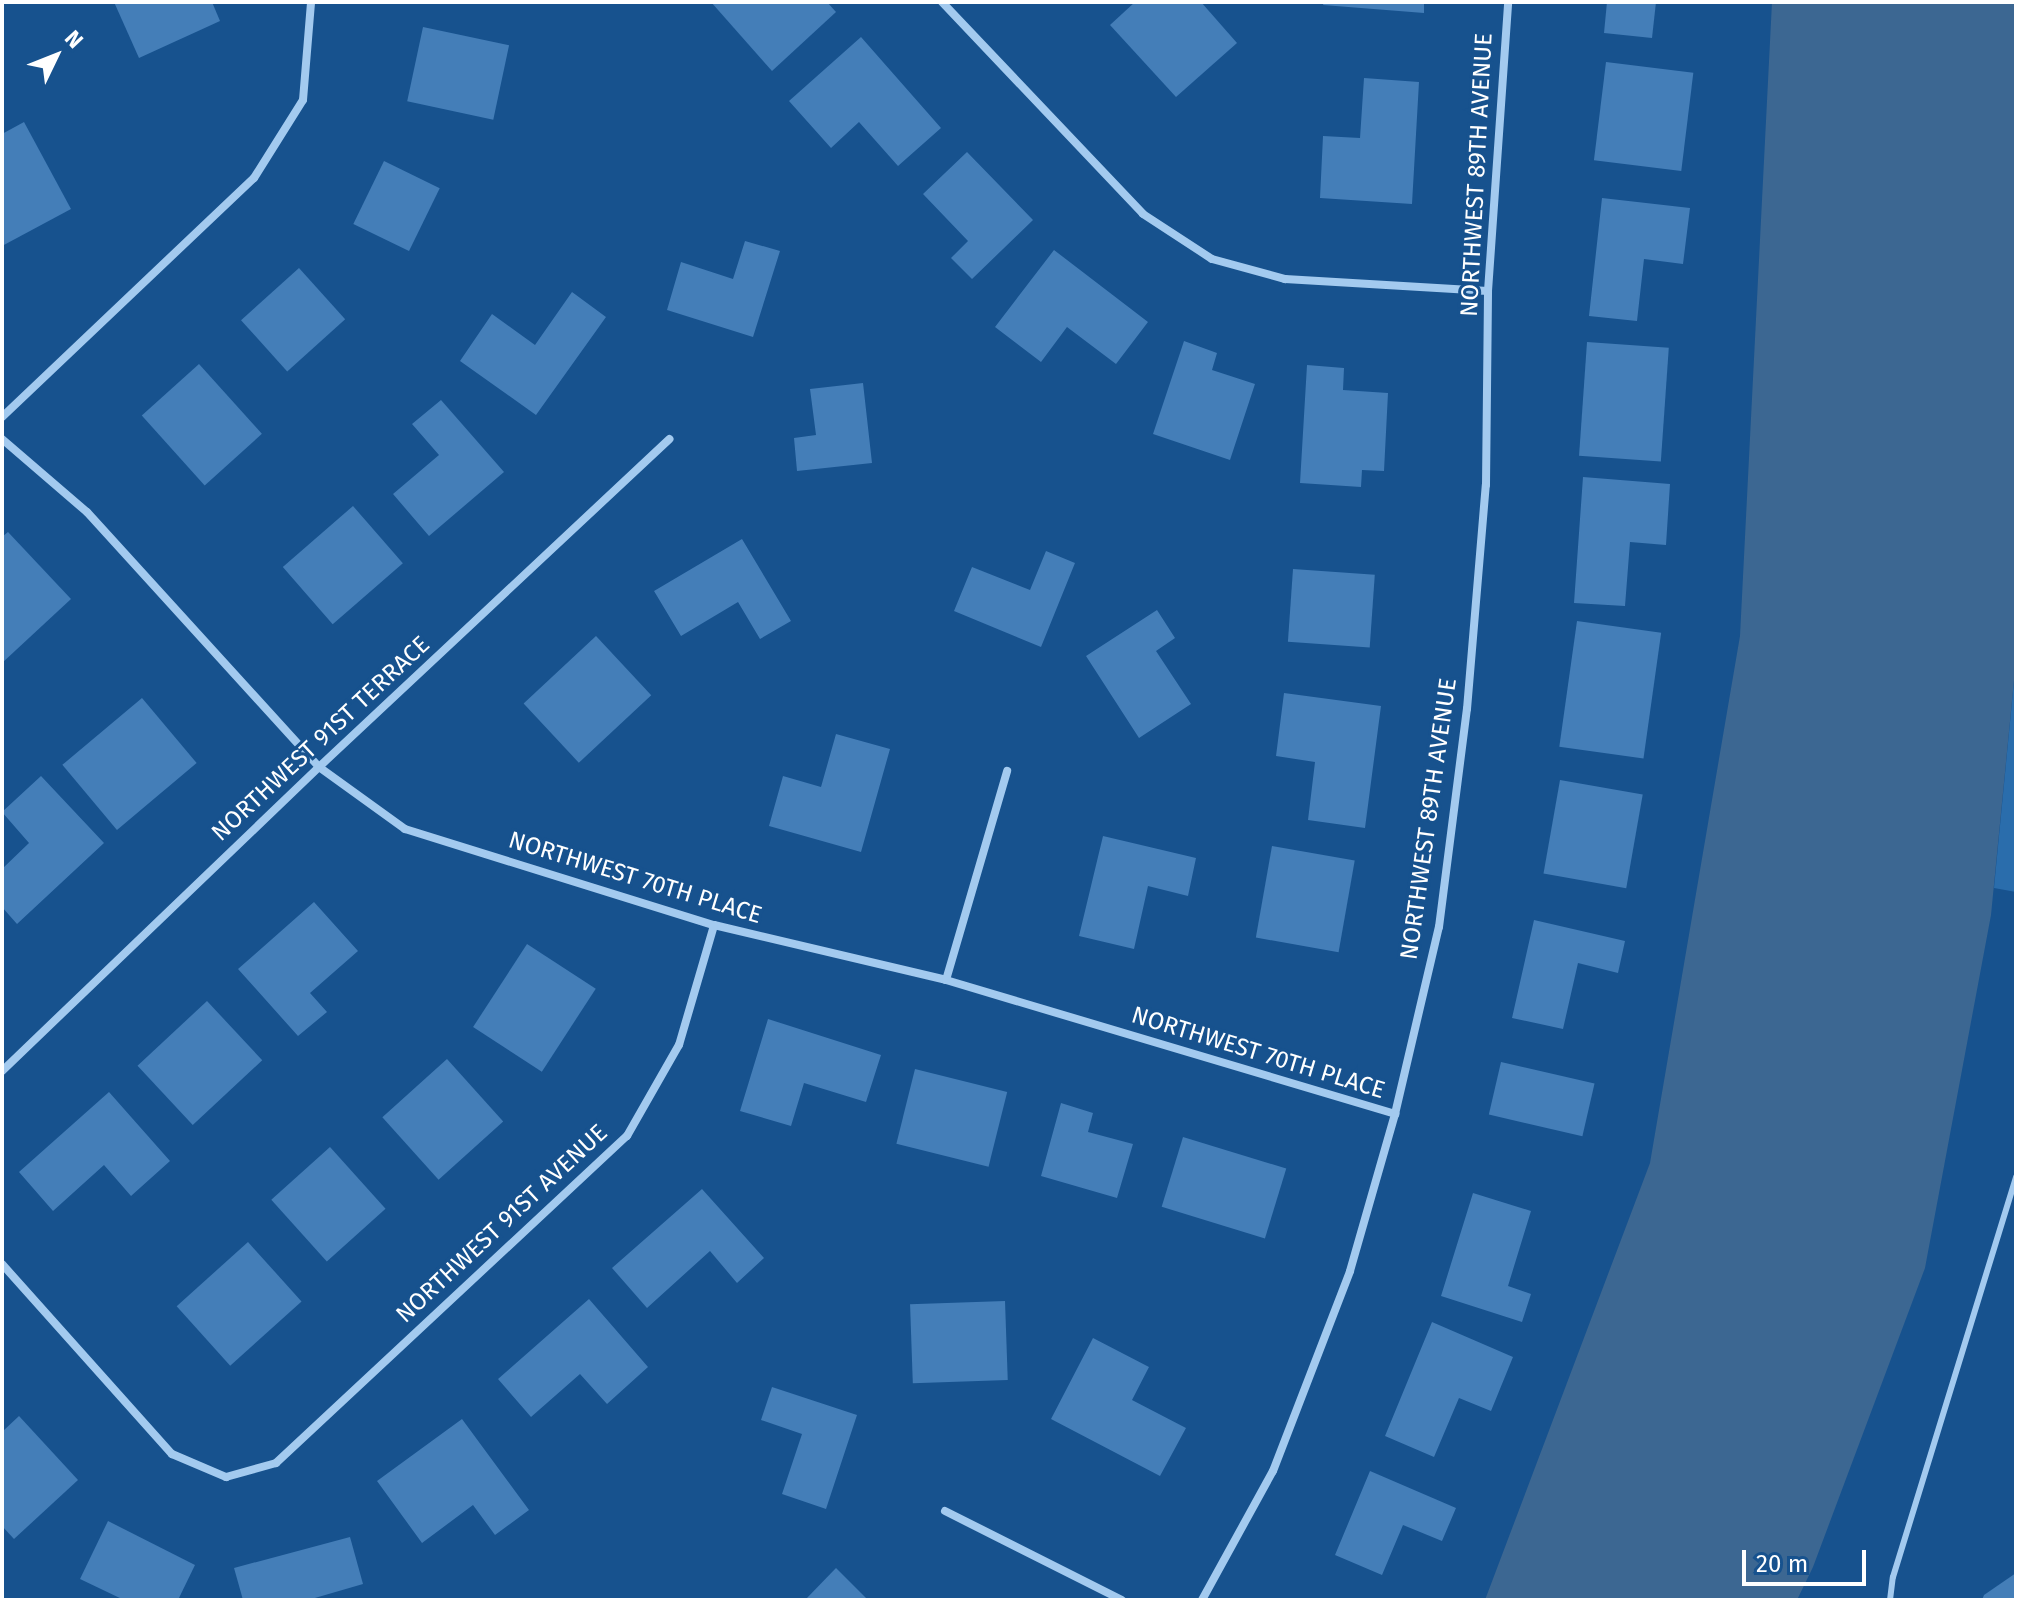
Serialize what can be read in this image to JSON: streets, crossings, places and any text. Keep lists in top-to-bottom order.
{
  "streets": {
    "street": [
      "NORTHWEST 89TH AVENUE",
      "NORTHWEST 91ST TERRACE",
      "NORTHWEST 70TH PLACE",
      "NORTHWEST 91ST AVENUE"
    ]
  },
  "crossings": [
    ["NORTHWEST 89TH AVENUE", "NORTHWEST 70TH PLACE"],
    ["NORTHWEST 91ST TERRACE", "NORTHWEST 70TH PLACE"],
    ["NORTHWEST 70TH PLACE", "NORTHWEST 91ST AVENUE"]
  ],
  "scale_bar": "20 m",
  "north": "top right"
}
